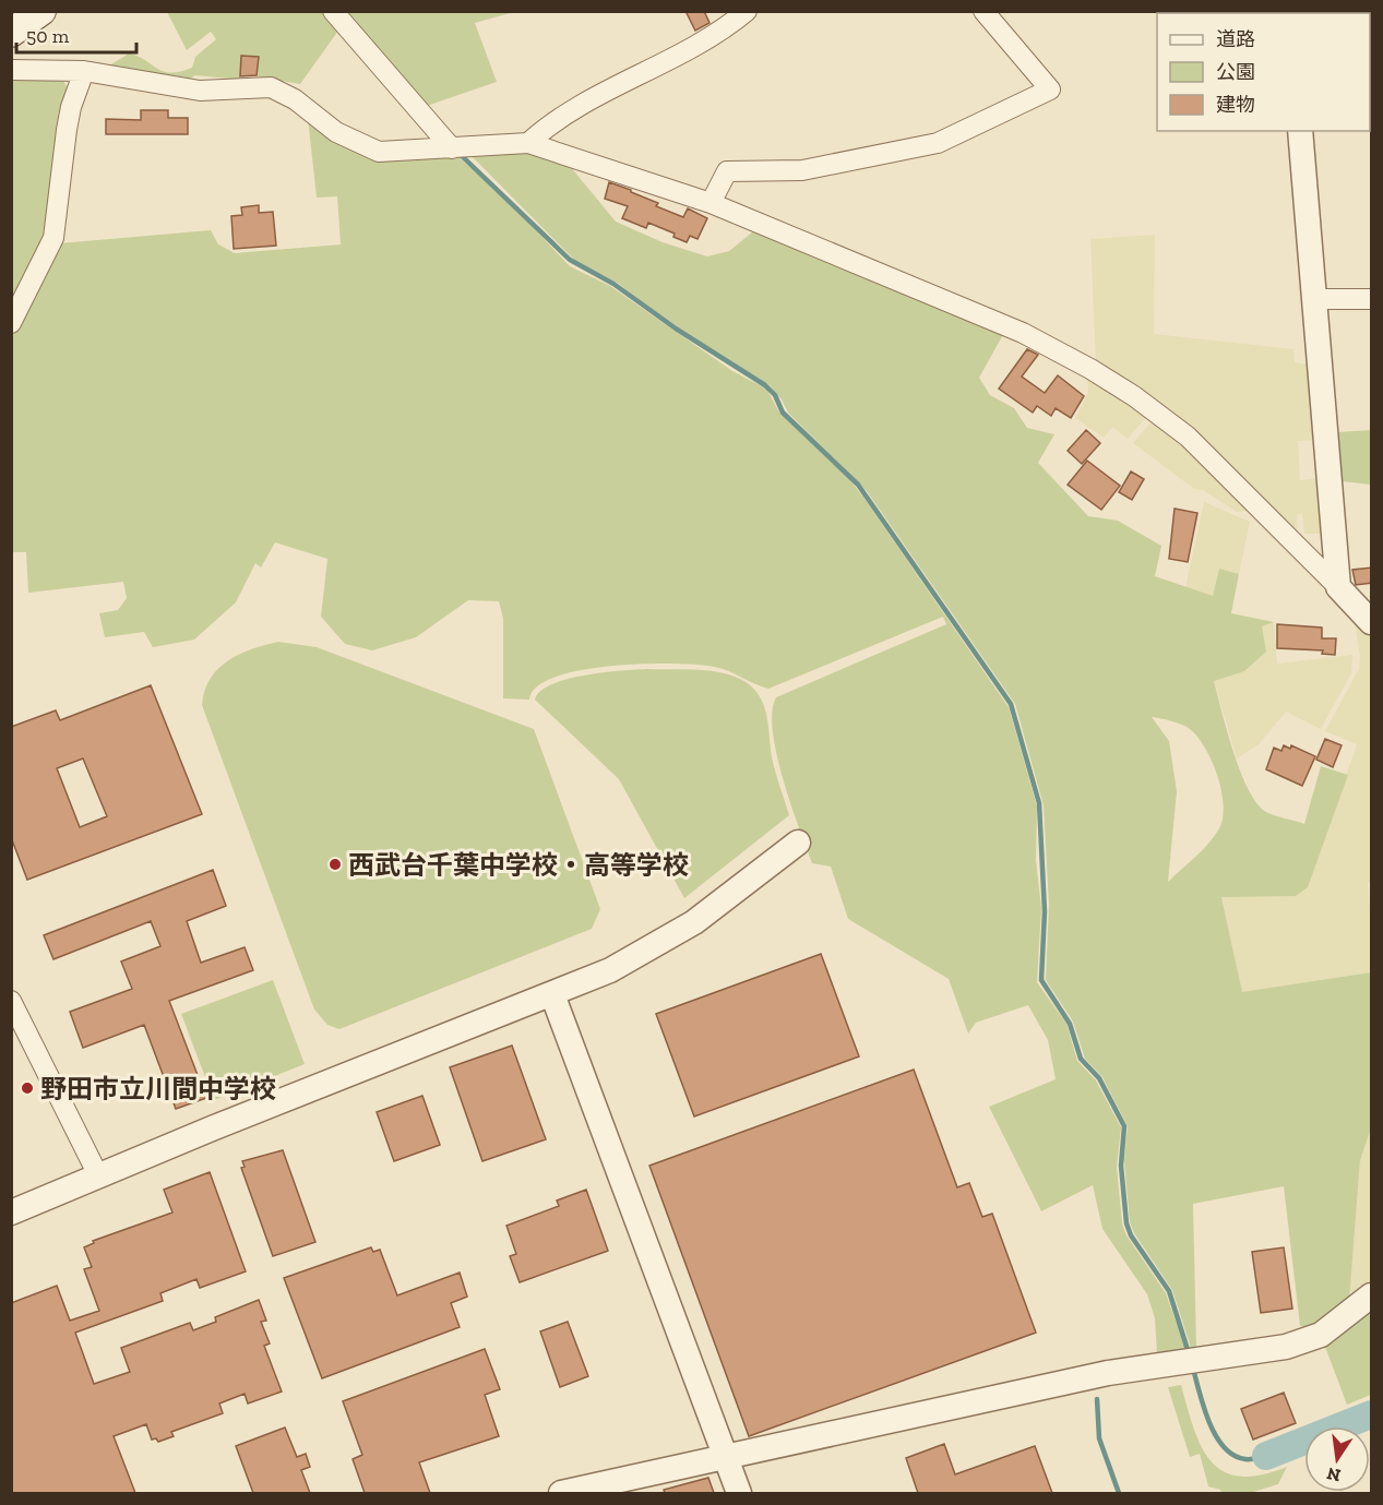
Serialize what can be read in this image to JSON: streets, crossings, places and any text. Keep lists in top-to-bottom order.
{
  "places": ["西武台千葉中学校・高等学校", "野田市立川間中学校"],
  "legend": ["道路", "公園", "建物"],
  "scale_bar": "50 m",
  "north": "bottom"
}
